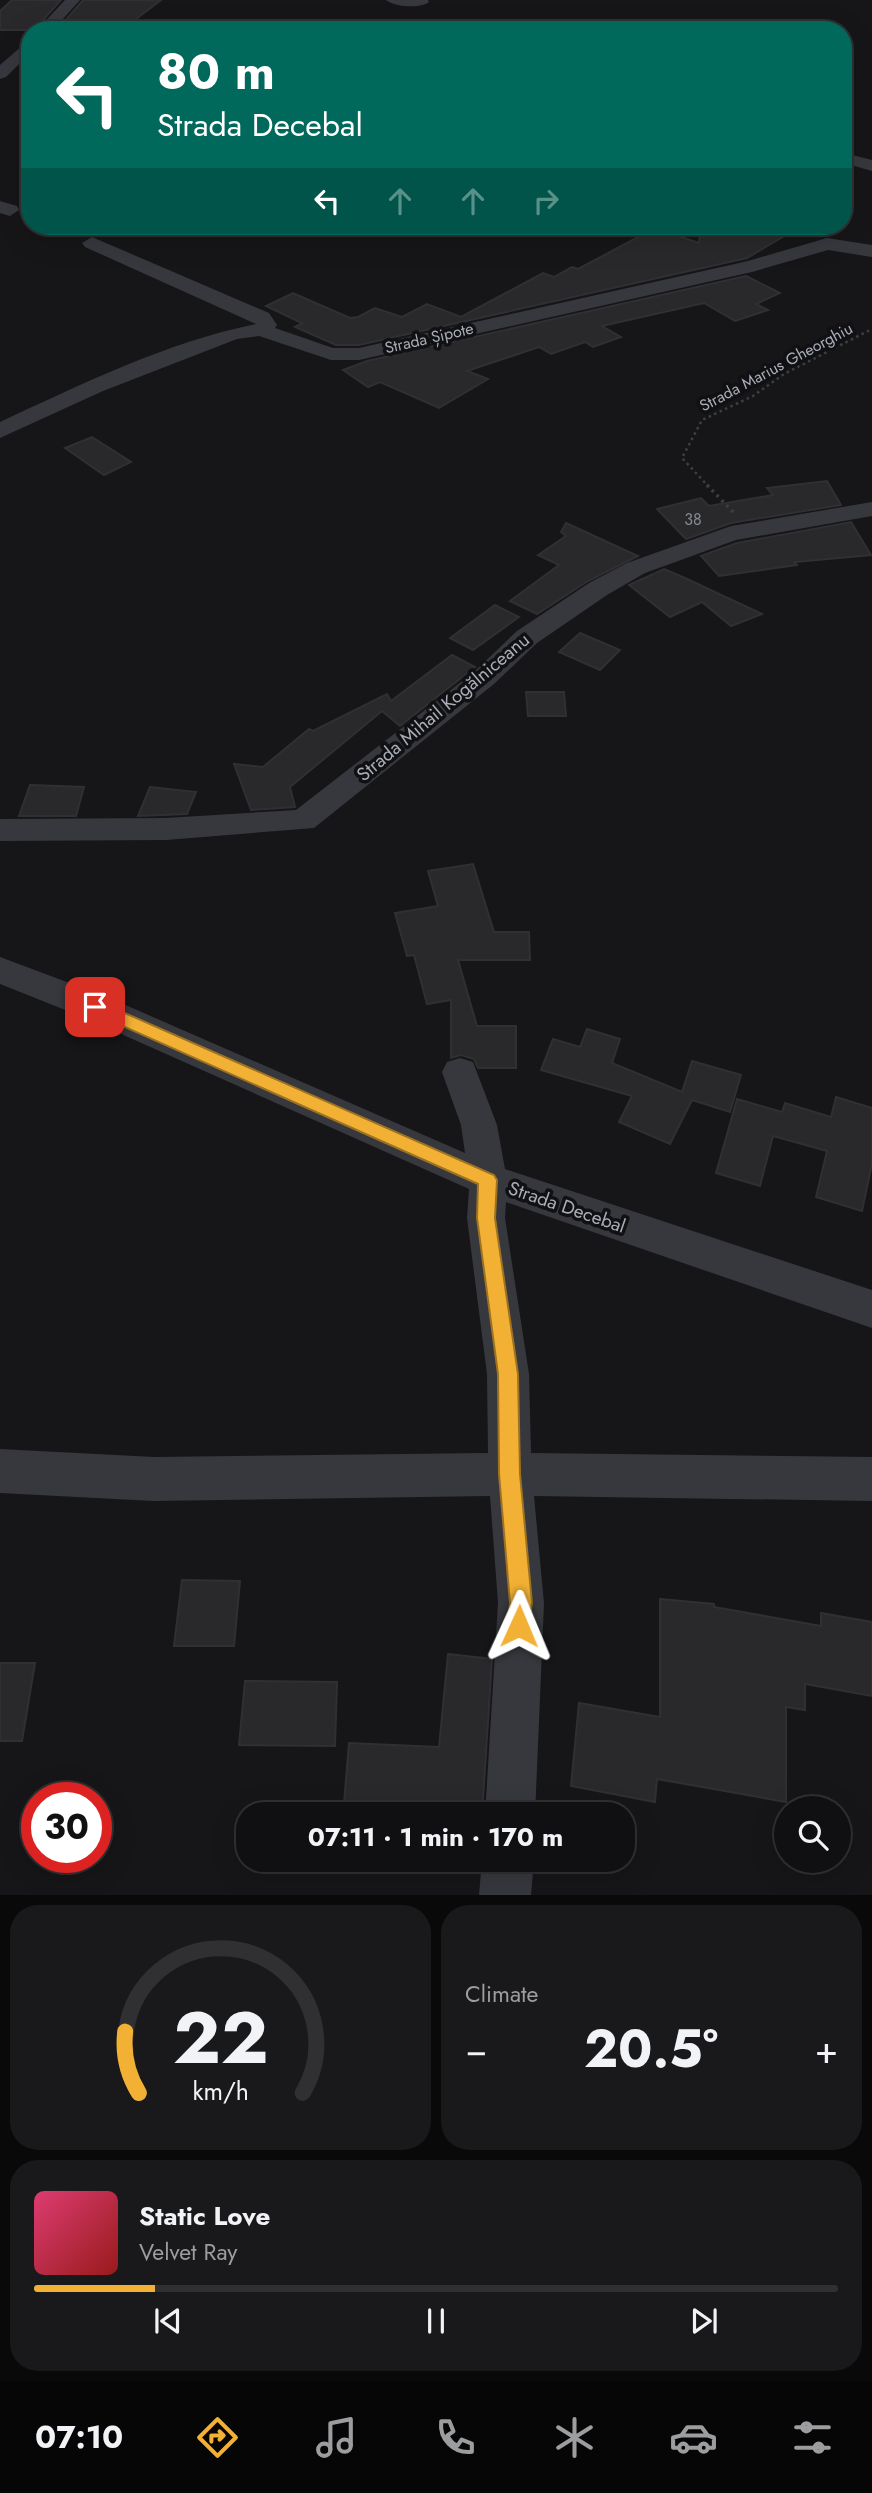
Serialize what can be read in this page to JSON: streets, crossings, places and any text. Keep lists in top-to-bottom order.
{
  "streets": {
    "street": ["Strada Șipote", "Strada Mihail Kogălniceanu", "Strada Decebal"],
    "path": ["Strada Marius Gheorghiu"]
  },
  "crossings": [
    ["Strada Marius Gheorghiu", "Strada Mihail Kogălniceanu"]
  ],
  "house_numbers": ["38"],
  "page": {
    "turn": ["80 m", "Strada Decebal"],
    "limit": "30",
    "trip": "07:11 · 1 min · 170 m",
    "tile": "Climate",
    "heat": ["−", "20.5°", "+"],
    "song": ["Static Love", "Velvet Ray"],
    "tabs": "07:10",
    "gauge": ["22", "km/h"]
  }
}
